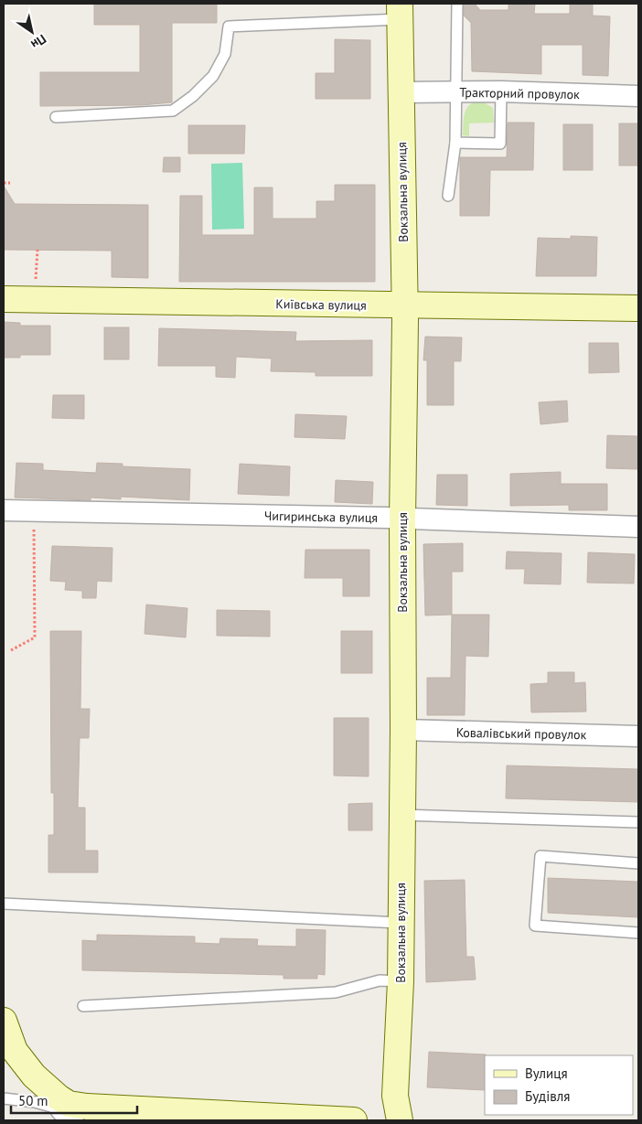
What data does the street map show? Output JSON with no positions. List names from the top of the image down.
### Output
{
  "streets": {
    "street": [
      "Тракторний провулок",
      "Вокзальна вулиця",
      "Київська вулиця",
      "Чигиринська вулиця",
      "Ковалівський провулок"
    ]
  },
  "crossings": [
    ["Тракторний провулок", "Вокзальна вулиця"],
    ["Вокзальна вулиця", "Київська вулиця"],
    ["Вокзальна вулиця", "Чигиринська вулиця"],
    ["Вокзальна вулиця", "Ковалівський провулок"]
  ],
  "legend": ["Вулиця", "Будівля"],
  "scale_bar": "50 m",
  "north": "bottom right"
}
